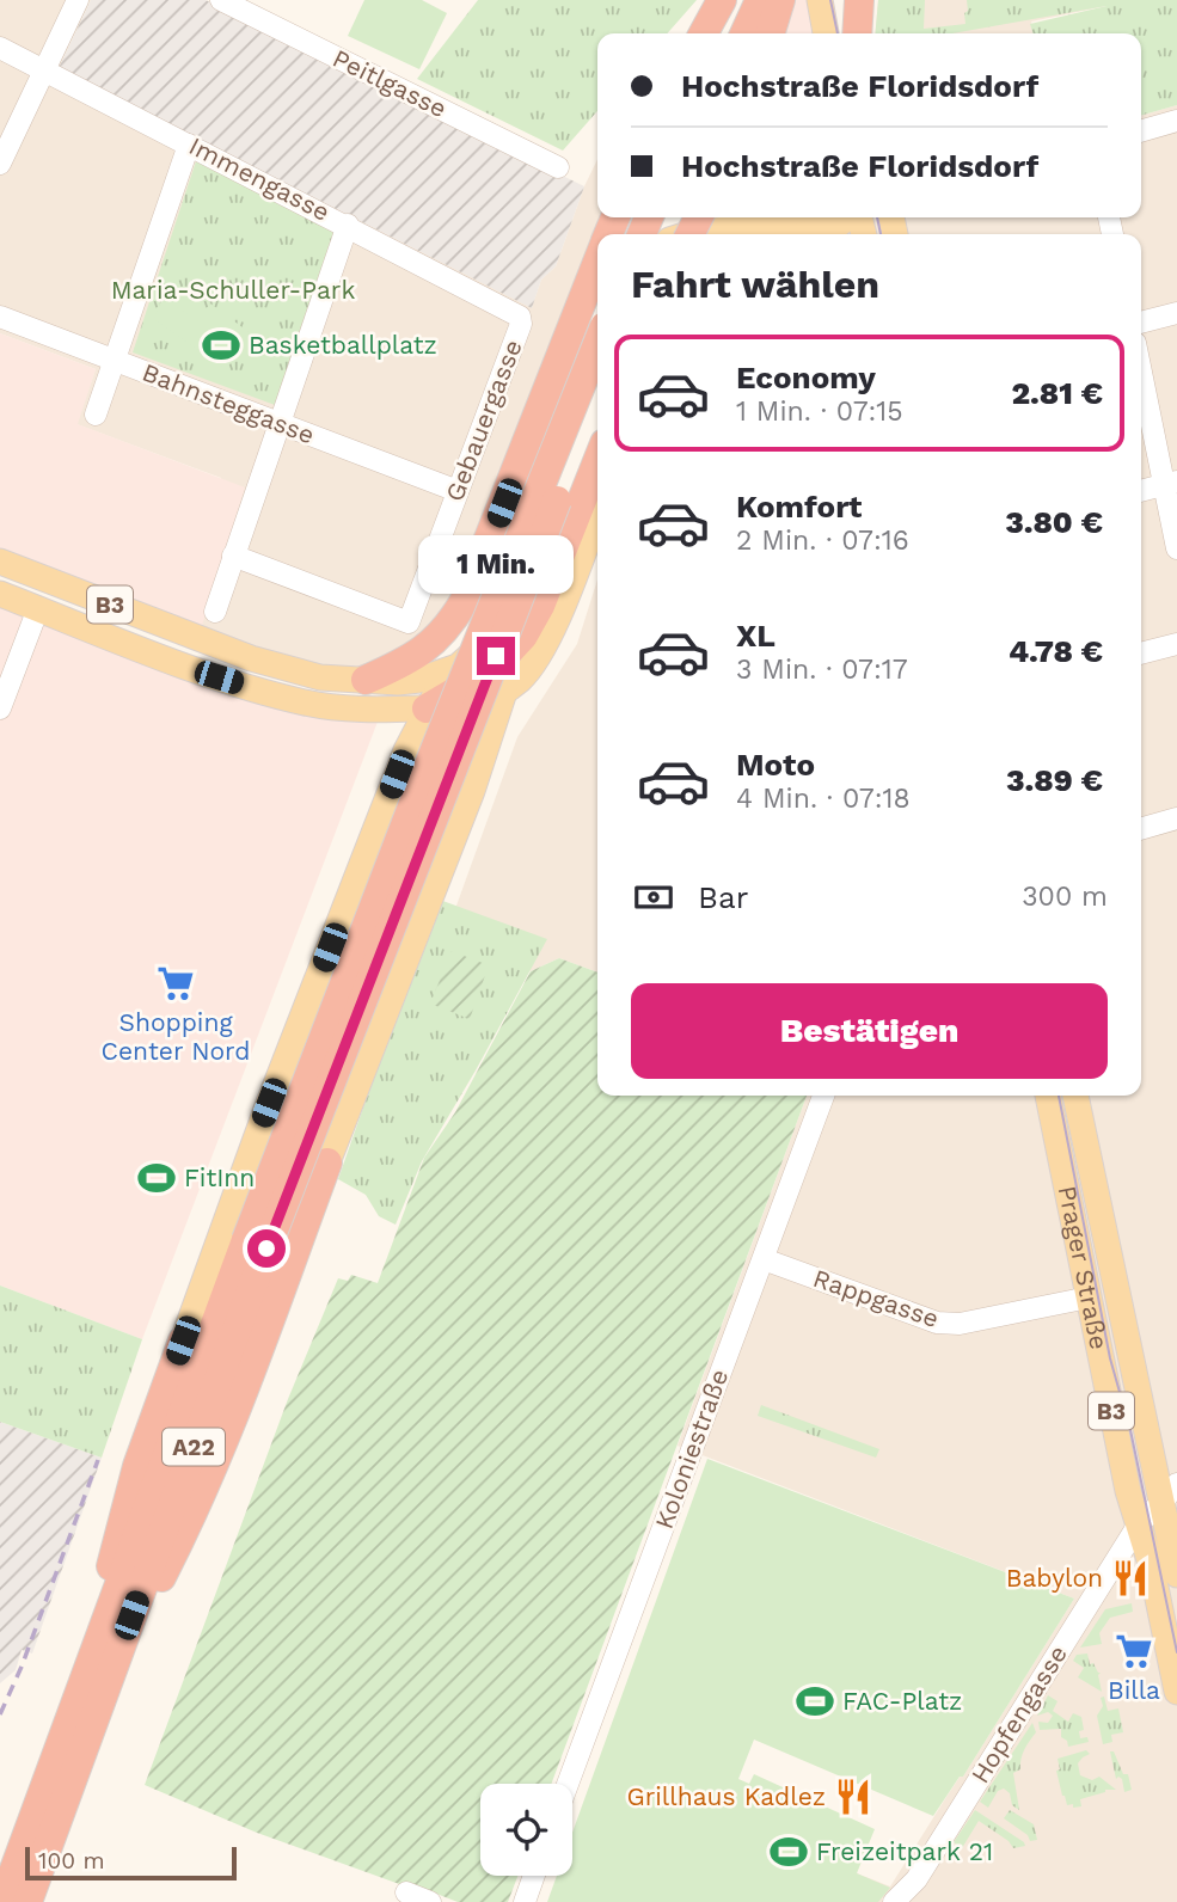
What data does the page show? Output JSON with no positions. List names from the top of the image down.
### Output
{
  "streets": {
    "highway": ["A22"],
    "main road": ["B3", "Prager Straße"],
    "street": [
      "Peitlgasse",
      "Immengasse",
      "Bahnsteggasse",
      "Gebauergasse",
      "Rappgasse",
      "Koloniestraße",
      "Hopfengasse"
    ]
  },
  "crossings": [
    ["Immengasse", "Gebauergasse"],
    ["Bahnsteggasse", "Gebauergasse"],
    ["Prager Straße", "Rappgasse"],
    ["Prager Straße", "Hopfengasse"],
    ["Rappgasse", "Koloniestraße"]
  ],
  "parks": ["Maria-Schuller-Park"],
  "places": {
    "sports": [
      "Basketballplatz",
      "FitInn",
      "FAC-Platz",
      "Freizeitpark 21"
    ],
    "supermarket": ["Shopping Center Nord", "Billa"],
    "restaurant": ["Babylon", "Grillhaus Kadlez"]
  },
  "scale_bar": "100 m",
  "page": {
    "banner": ["Hochstraße Floridsdorf", "Hochstraße Floridsdorf"],
    "heading": "Fahrt wählen",
    "list": [
      {
        "name": "Economy",
        "note": "1 Min. · 07:15",
        "value": "2.81 €"
      },
      {
        "name": "Komfort",
        "note": "2 Min. · 07:16",
        "value": "3.80 €"
      },
      {
        "name": "XL",
        "note": "3 Min. · 07:17",
        "value": "4.78 €"
      },
      {
        "name": "Moto",
        "note": "4 Min. · 07:18",
        "value": "3.89 €"
      }
    ],
    "bubble": "1 Min.",
    "pay": ["Bar", "300 m"],
    "buttons": "Bestätigen",
    "scale": "100 m"
  }
}
